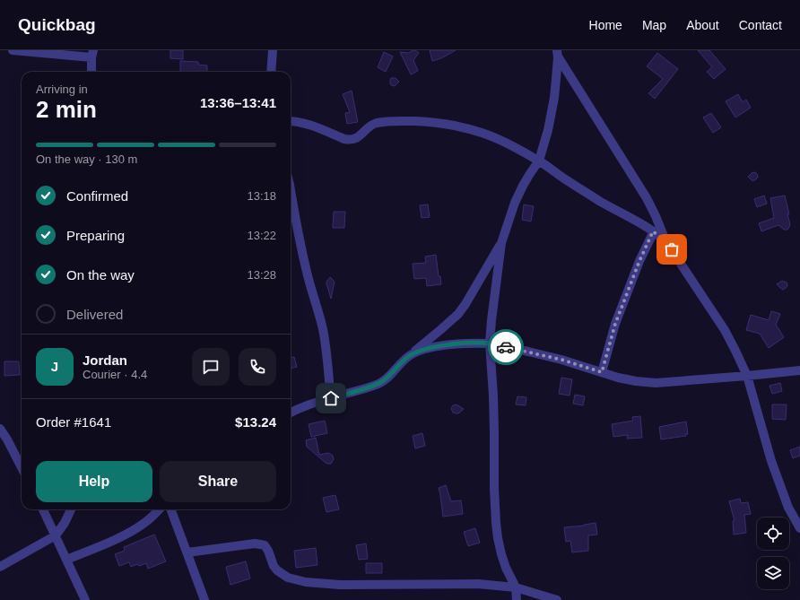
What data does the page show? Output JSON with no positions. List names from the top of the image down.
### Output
{
  "page": {
    "header": "Quickbag",
    "nav": [
      "Home",
      "Map",
      "About",
      "Contact"
    ],
    "heading": ["2 min", "Arriving in", "13:36–13:41"],
    "panel": [
      "Jordan",
      "Courier · 4.4",
      "Order #1641",
      "$13.24"
    ],
    "bar": "On the way · 130 m",
    "list": [
      ["Confirmed", "13:18"],
      ["Preparing", "13:22"],
      ["On the way", "13:28"],
      "Delivered"
    ],
    "round": "J",
    "buttons": ["Help", "Share"]
  }
}
